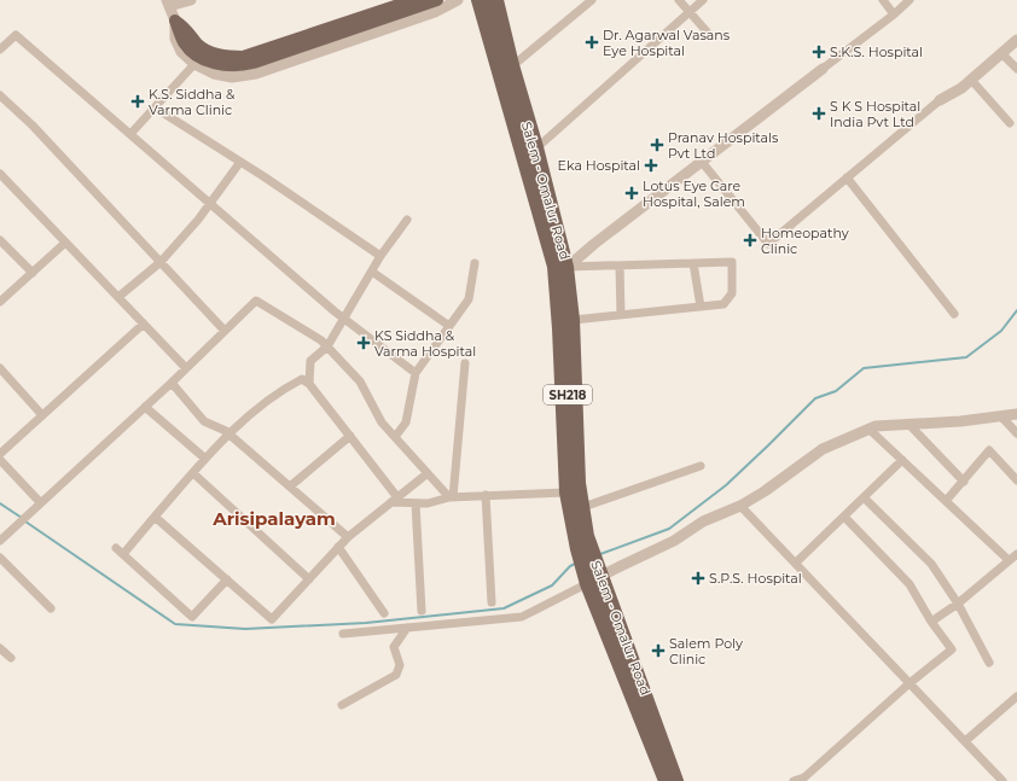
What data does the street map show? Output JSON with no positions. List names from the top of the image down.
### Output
{
  "streets": {
    "main road": ["Salem - Omalur Road", "SH218"]
  },
  "districts": ["Arisipalayam"],
  "places": {
    "health": [
      "Dr. Agarwal Vasans Eye Hospital",
      "S.K.S. Hospital",
      "K.S. Siddha & Varma Clinic",
      "S K S Hospital India Pvt Ltd",
      "Pranav Hospitals Pvt Ltd",
      "Eka Hospital",
      "Lotus Eye Care Hospital, Salem",
      "Homeopathy Clinic",
      "KS Siddha & Varma Hospital",
      "S.P.S. Hospital",
      "Salem Poly Clinic"
    ]
  }
}
